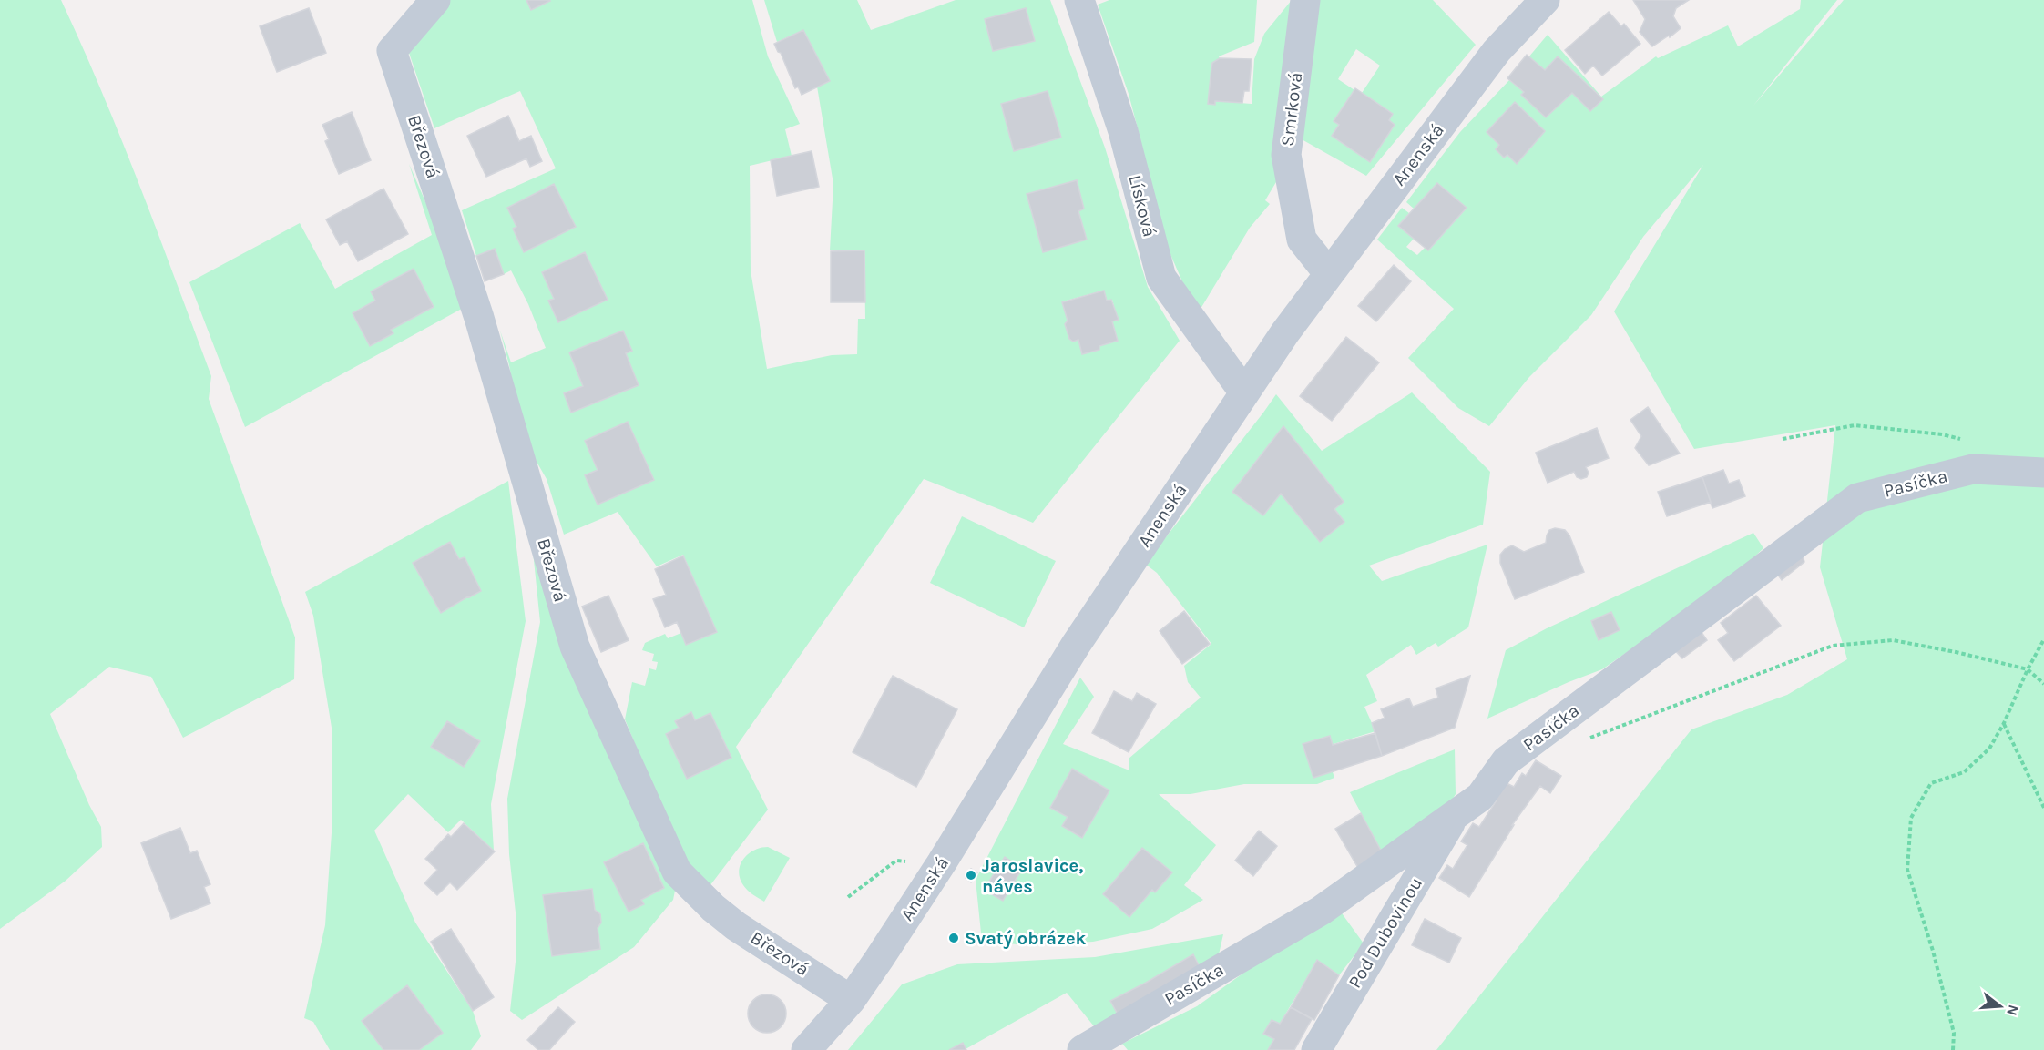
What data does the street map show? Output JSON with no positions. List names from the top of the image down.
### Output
{
  "streets": {
    "street": [
      "Smrková",
      "Březová",
      "Anenská",
      "Lísková",
      "Pasíčka",
      "Pod Dubovinou"
    ]
  },
  "crossings": [
    ["Smrková", "Anenská"],
    ["Březová", "Anenská"],
    ["Anenská", "Lísková"],
    ["Pasíčka", "Pod Dubovinou"]
  ],
  "places": ["Jaroslavice, náves", "Svatý obrázek"],
  "north": "right"
}
